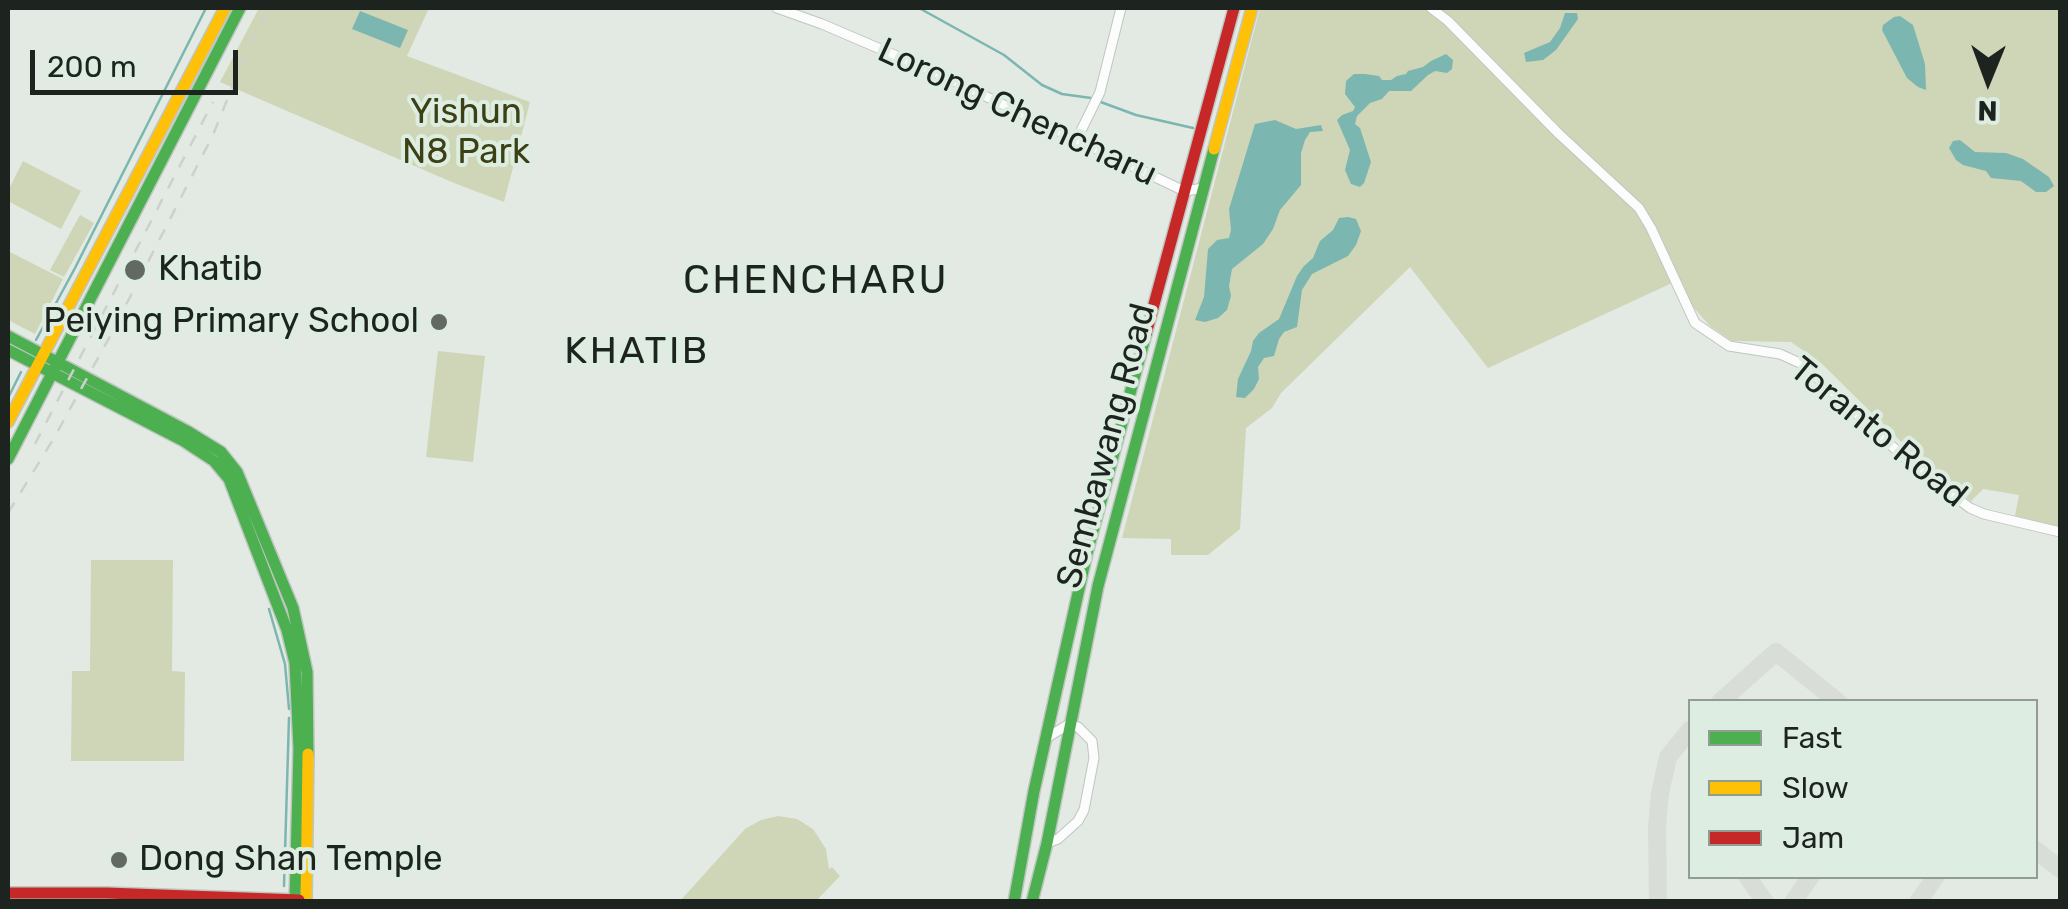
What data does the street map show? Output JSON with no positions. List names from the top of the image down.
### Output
{
  "streets": {
    "main road": ["Sembawang Road"],
    "street": ["Lorong Chencharu", "Toranto Road"]
  },
  "crossings": [
    ["Lorong Chencharu", "Sembawang Road"]
  ],
  "districts": ["CHENCHARU", "KHATIB"],
  "parks": ["Yishun N8 Park"],
  "places": ["Khatib", "Peiying Primary School", "Dong Shan Temple"],
  "legend": ["Fast", "Slow", "Jam"],
  "scale_bar": "200 m",
  "north": "bottom"
}
